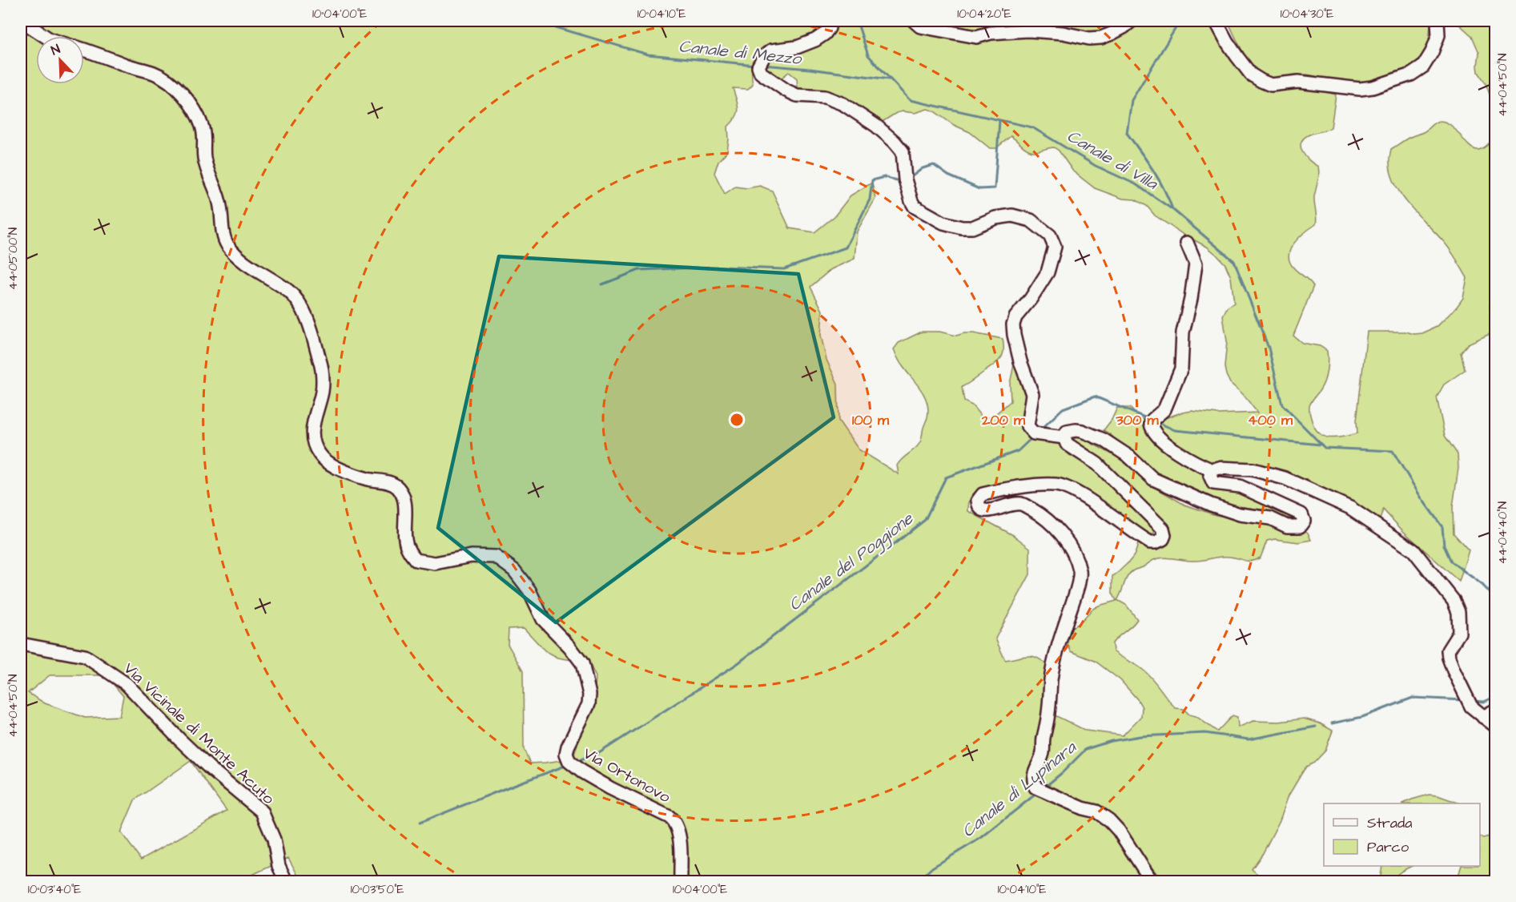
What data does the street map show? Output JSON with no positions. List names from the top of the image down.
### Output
{
  "streets": {
    "street": ["Via Vicinale di Monte Acuto", "Via Ortonovo"]
  },
  "water": [
    "Canale di Mezzo",
    "Canale di Villa",
    "Canale del Poggione",
    "Canale di Lupinara"
  ],
  "legend": ["Strada", "Parco"],
  "north": "top left",
  "coordinates": [
    "10°04'00\"E",
    "10°04'10\"E",
    "10°04'20\"E",
    "10°04'30\"E",
    "44°04'50\"N",
    "44°05'00\"N",
    "44°04'40\"N",
    "10°03'40\"E",
    "10°03'50\"E"
  ],
  "rings": [
    "100 m",
    "200 m",
    "300 m",
    "400 m"
  ]
}
